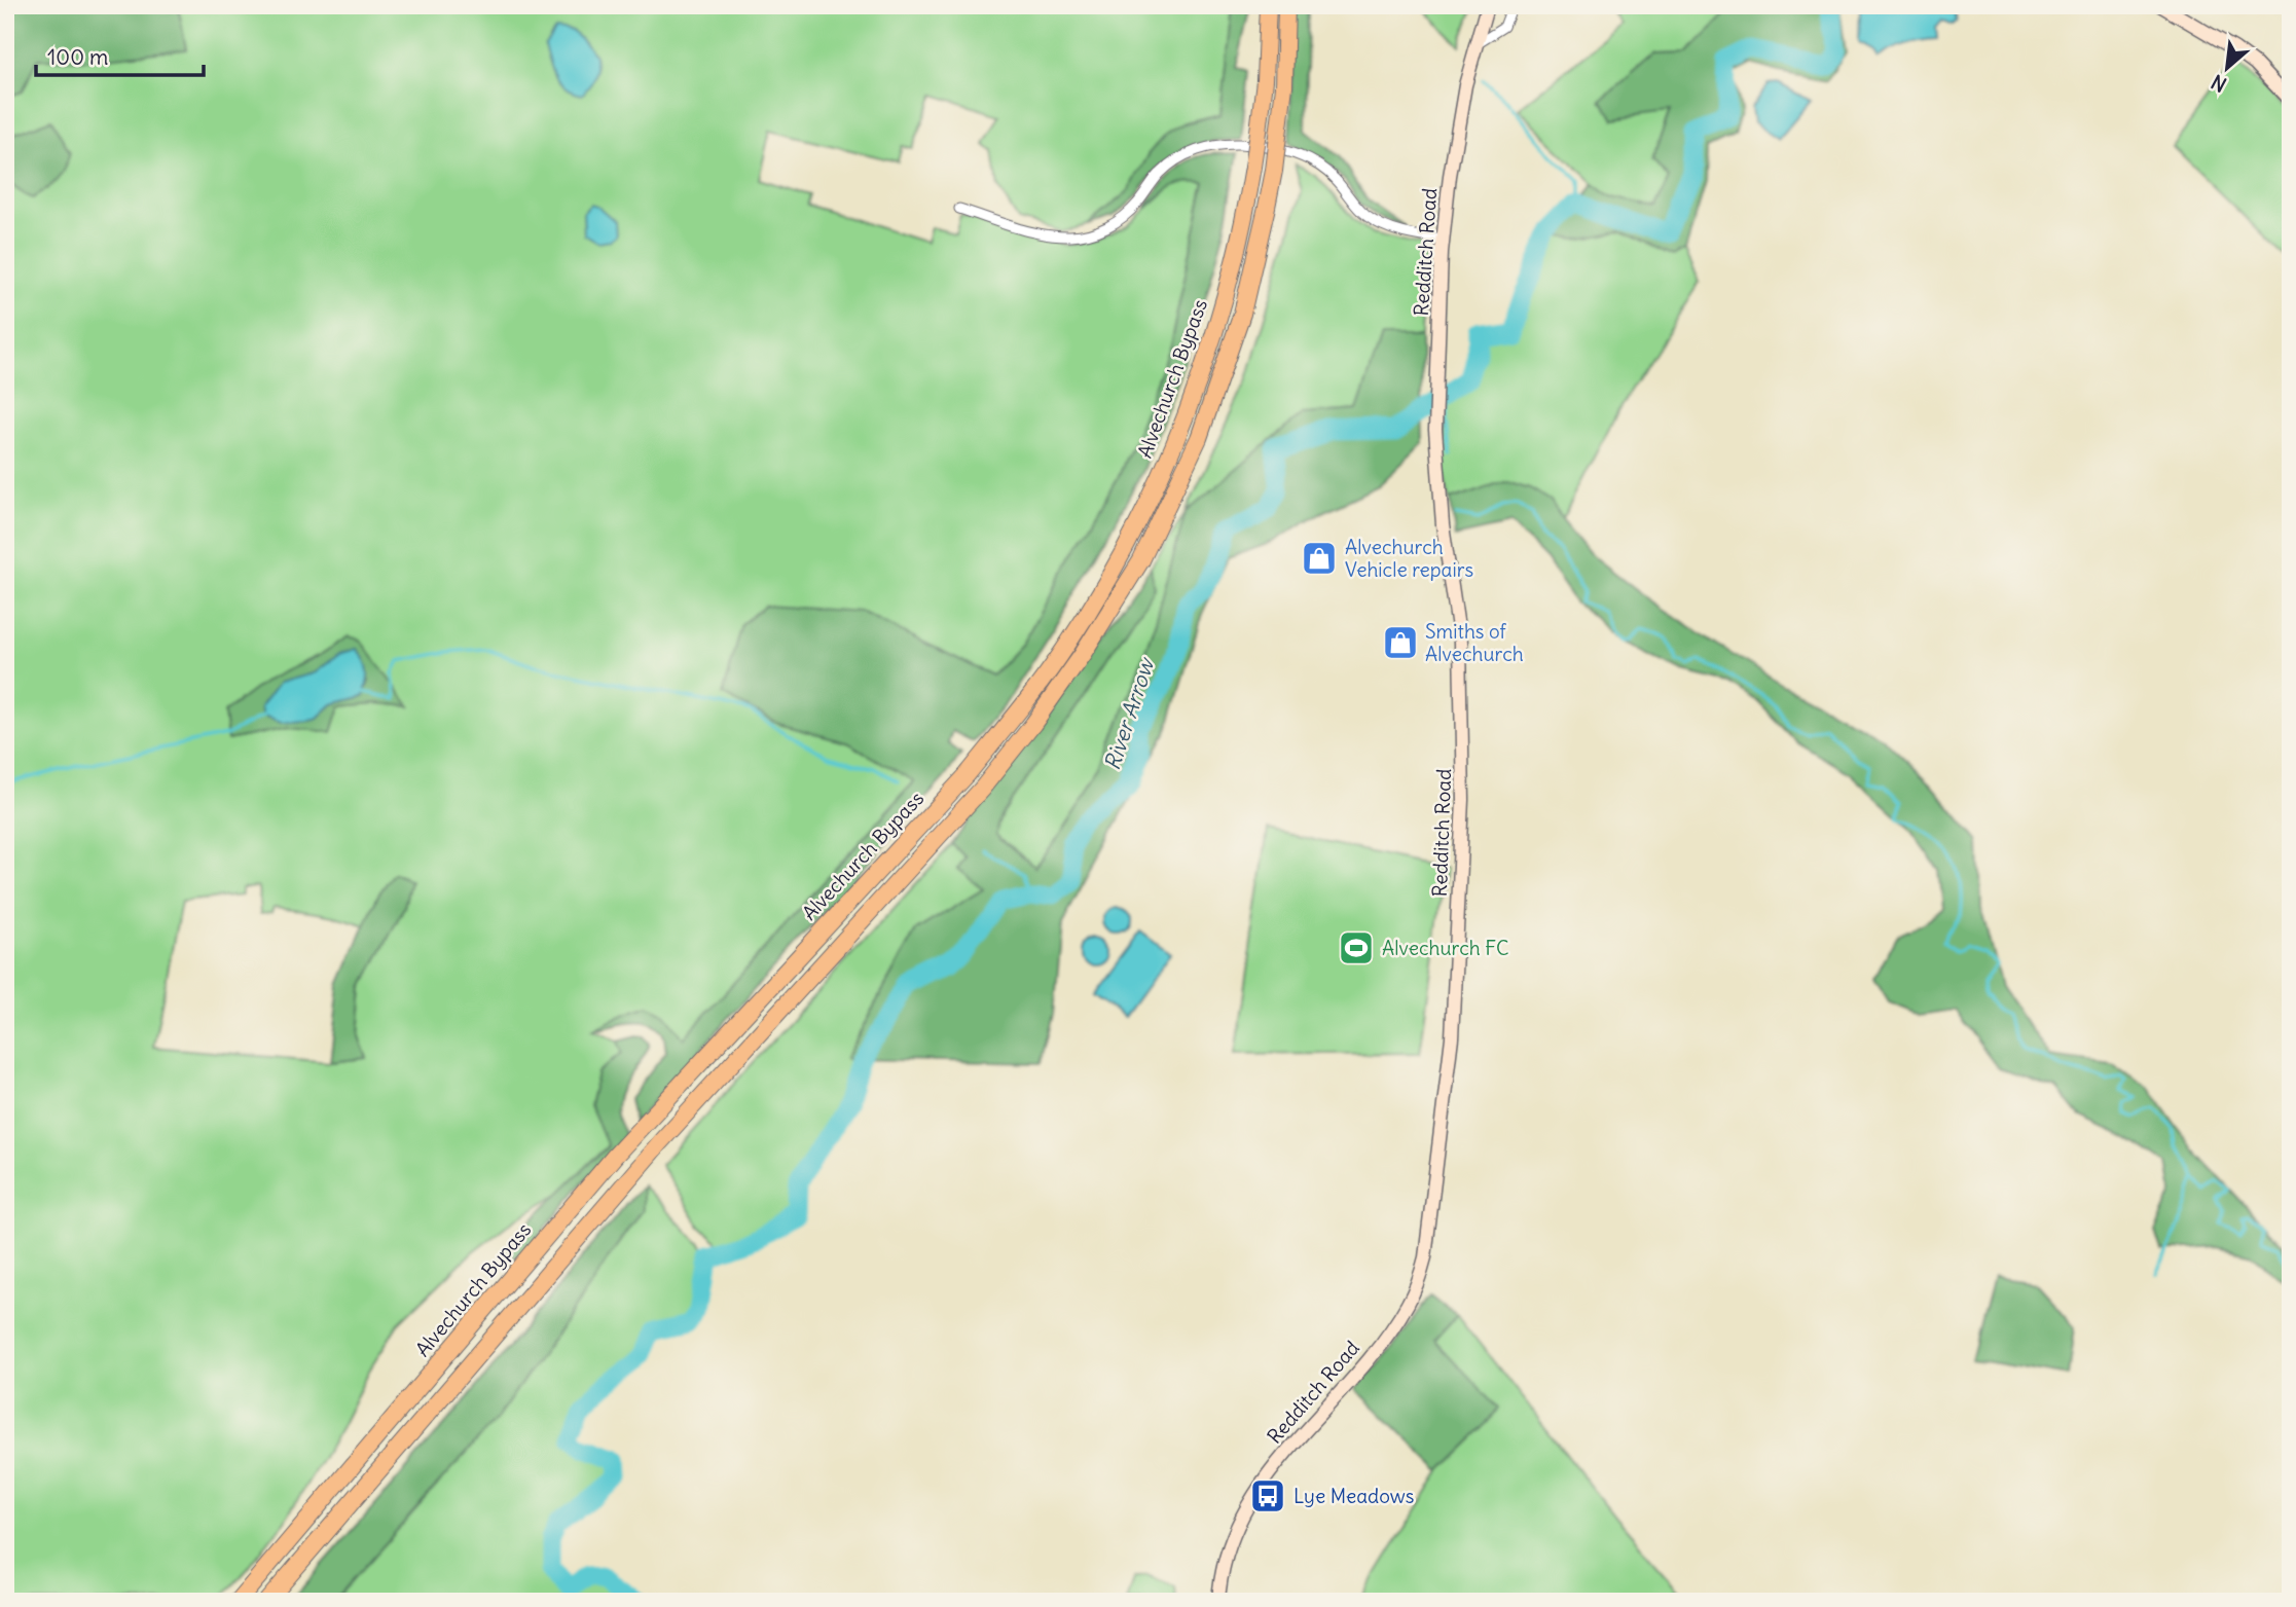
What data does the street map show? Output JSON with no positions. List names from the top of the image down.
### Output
{
  "streets": {
    "highway": ["Alvechurch Bypass"],
    "main road": ["Redditch Road"]
  },
  "water": ["River Arrow"],
  "places": {
    "shop": ["Alvechurch Vehicle repairs", "Smiths of Alvechurch"],
    "sports": ["Alvechurch FC"],
    "bus stop": ["Lye Meadows"]
  },
  "scale_bar": "100 m",
  "north": "bottom left"
}
